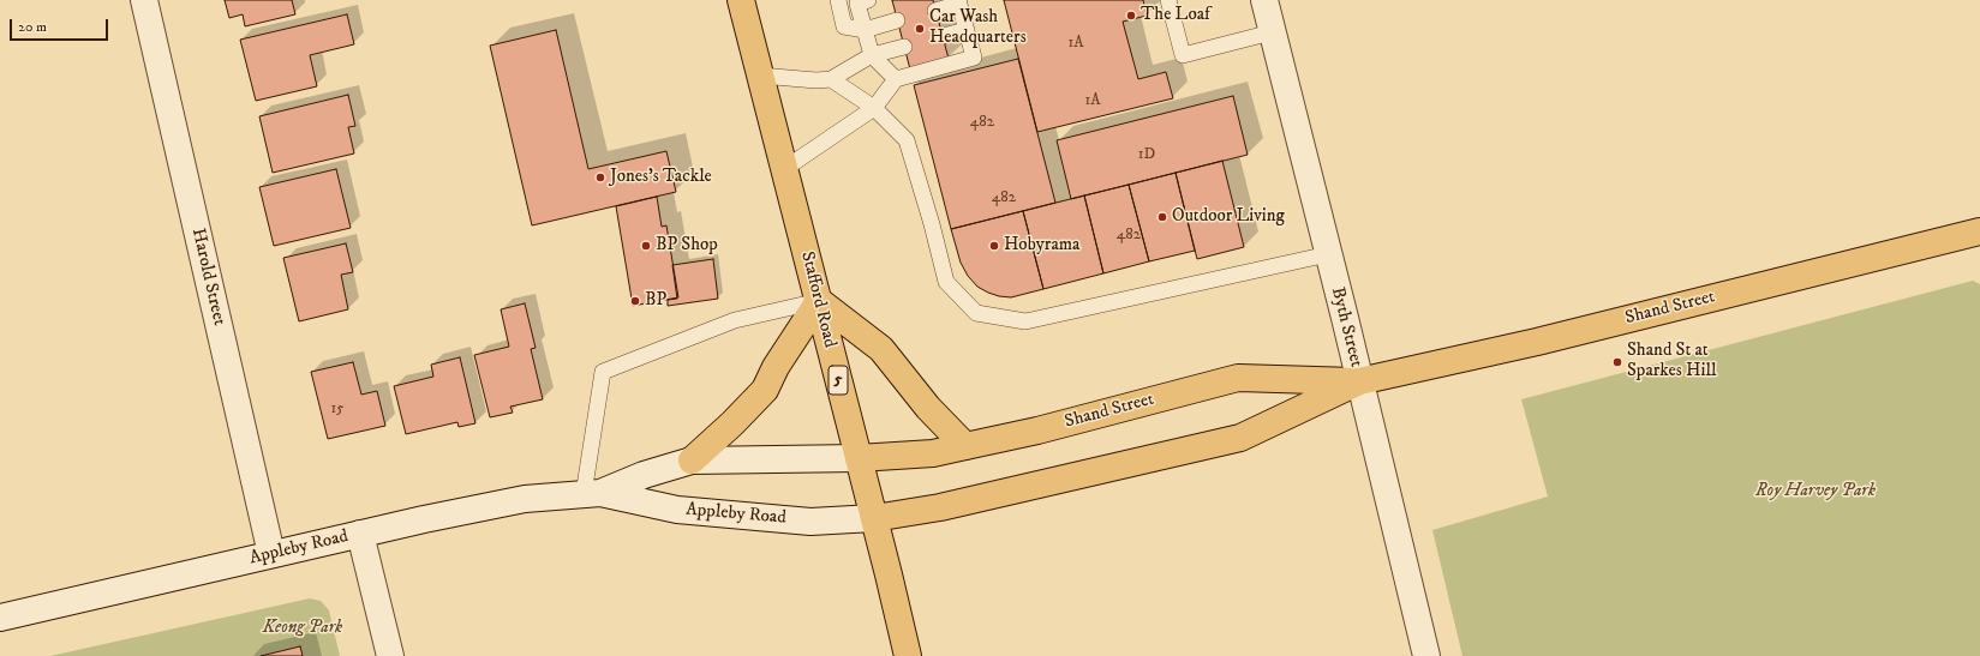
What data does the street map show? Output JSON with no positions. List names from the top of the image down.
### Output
{
  "streets": {
    "main road": ["Stafford Road", "Shand Street", "5"],
    "street": ["Harold Street", "Byth Street", "Appleby Road"]
  },
  "crossings": [
    ["Harold Street", "Appleby Road"],
    ["Stafford Road", "Shand Street"],
    ["Stafford Road", "Appleby Road"],
    ["Shand Street", "Byth Street"],
    ["Shand Street", "Appleby Road"]
  ],
  "parks": ["Roy Harvey Park", "Keong Park"],
  "places": [
    "The Loaf",
    "Car Wash Headquarters",
    "Jones's Tackle",
    "Outdoor Living",
    "BP Shop",
    "Hobyrama",
    "BP",
    "Shand St at Sparkes Hill"
  ],
  "house_numbers": [
    "1A",
    "1A",
    "482",
    "1D",
    "482",
    "482",
    "15"
  ],
  "scale_bar": "20 m"
}
